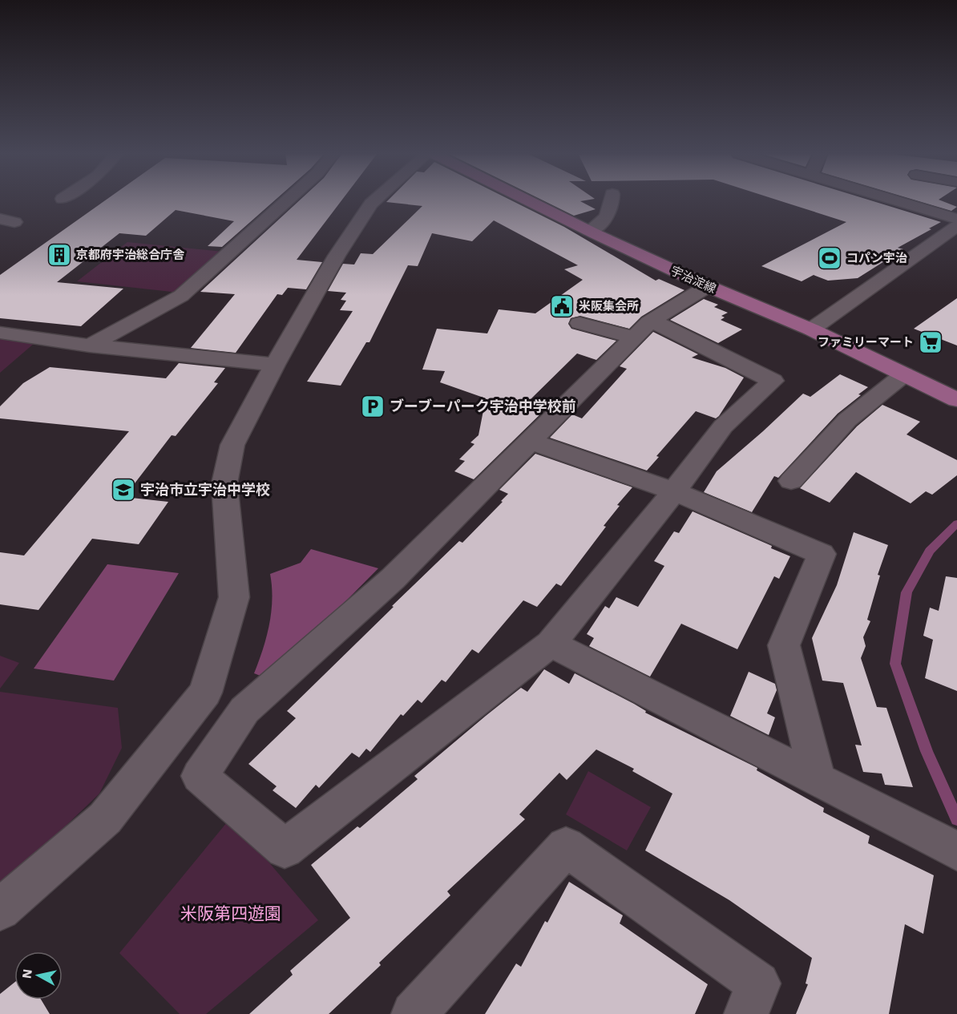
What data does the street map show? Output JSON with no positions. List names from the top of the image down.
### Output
{
  "streets": {
    "main road": ["宇治淀線"]
  },
  "parks": ["米阪第四遊園"],
  "places": {
    "building": ["京都府宇治総合庁舎"],
    "sports": ["コパン宇治"],
    "public building": ["米阪集会所"],
    "supermarket": ["ファミリーマート"],
    "parking": ["ブーブーパーク宇治中学校前"],
    "school or university": ["宇治市立宇治中学校"]
  },
  "north": "left"
}
